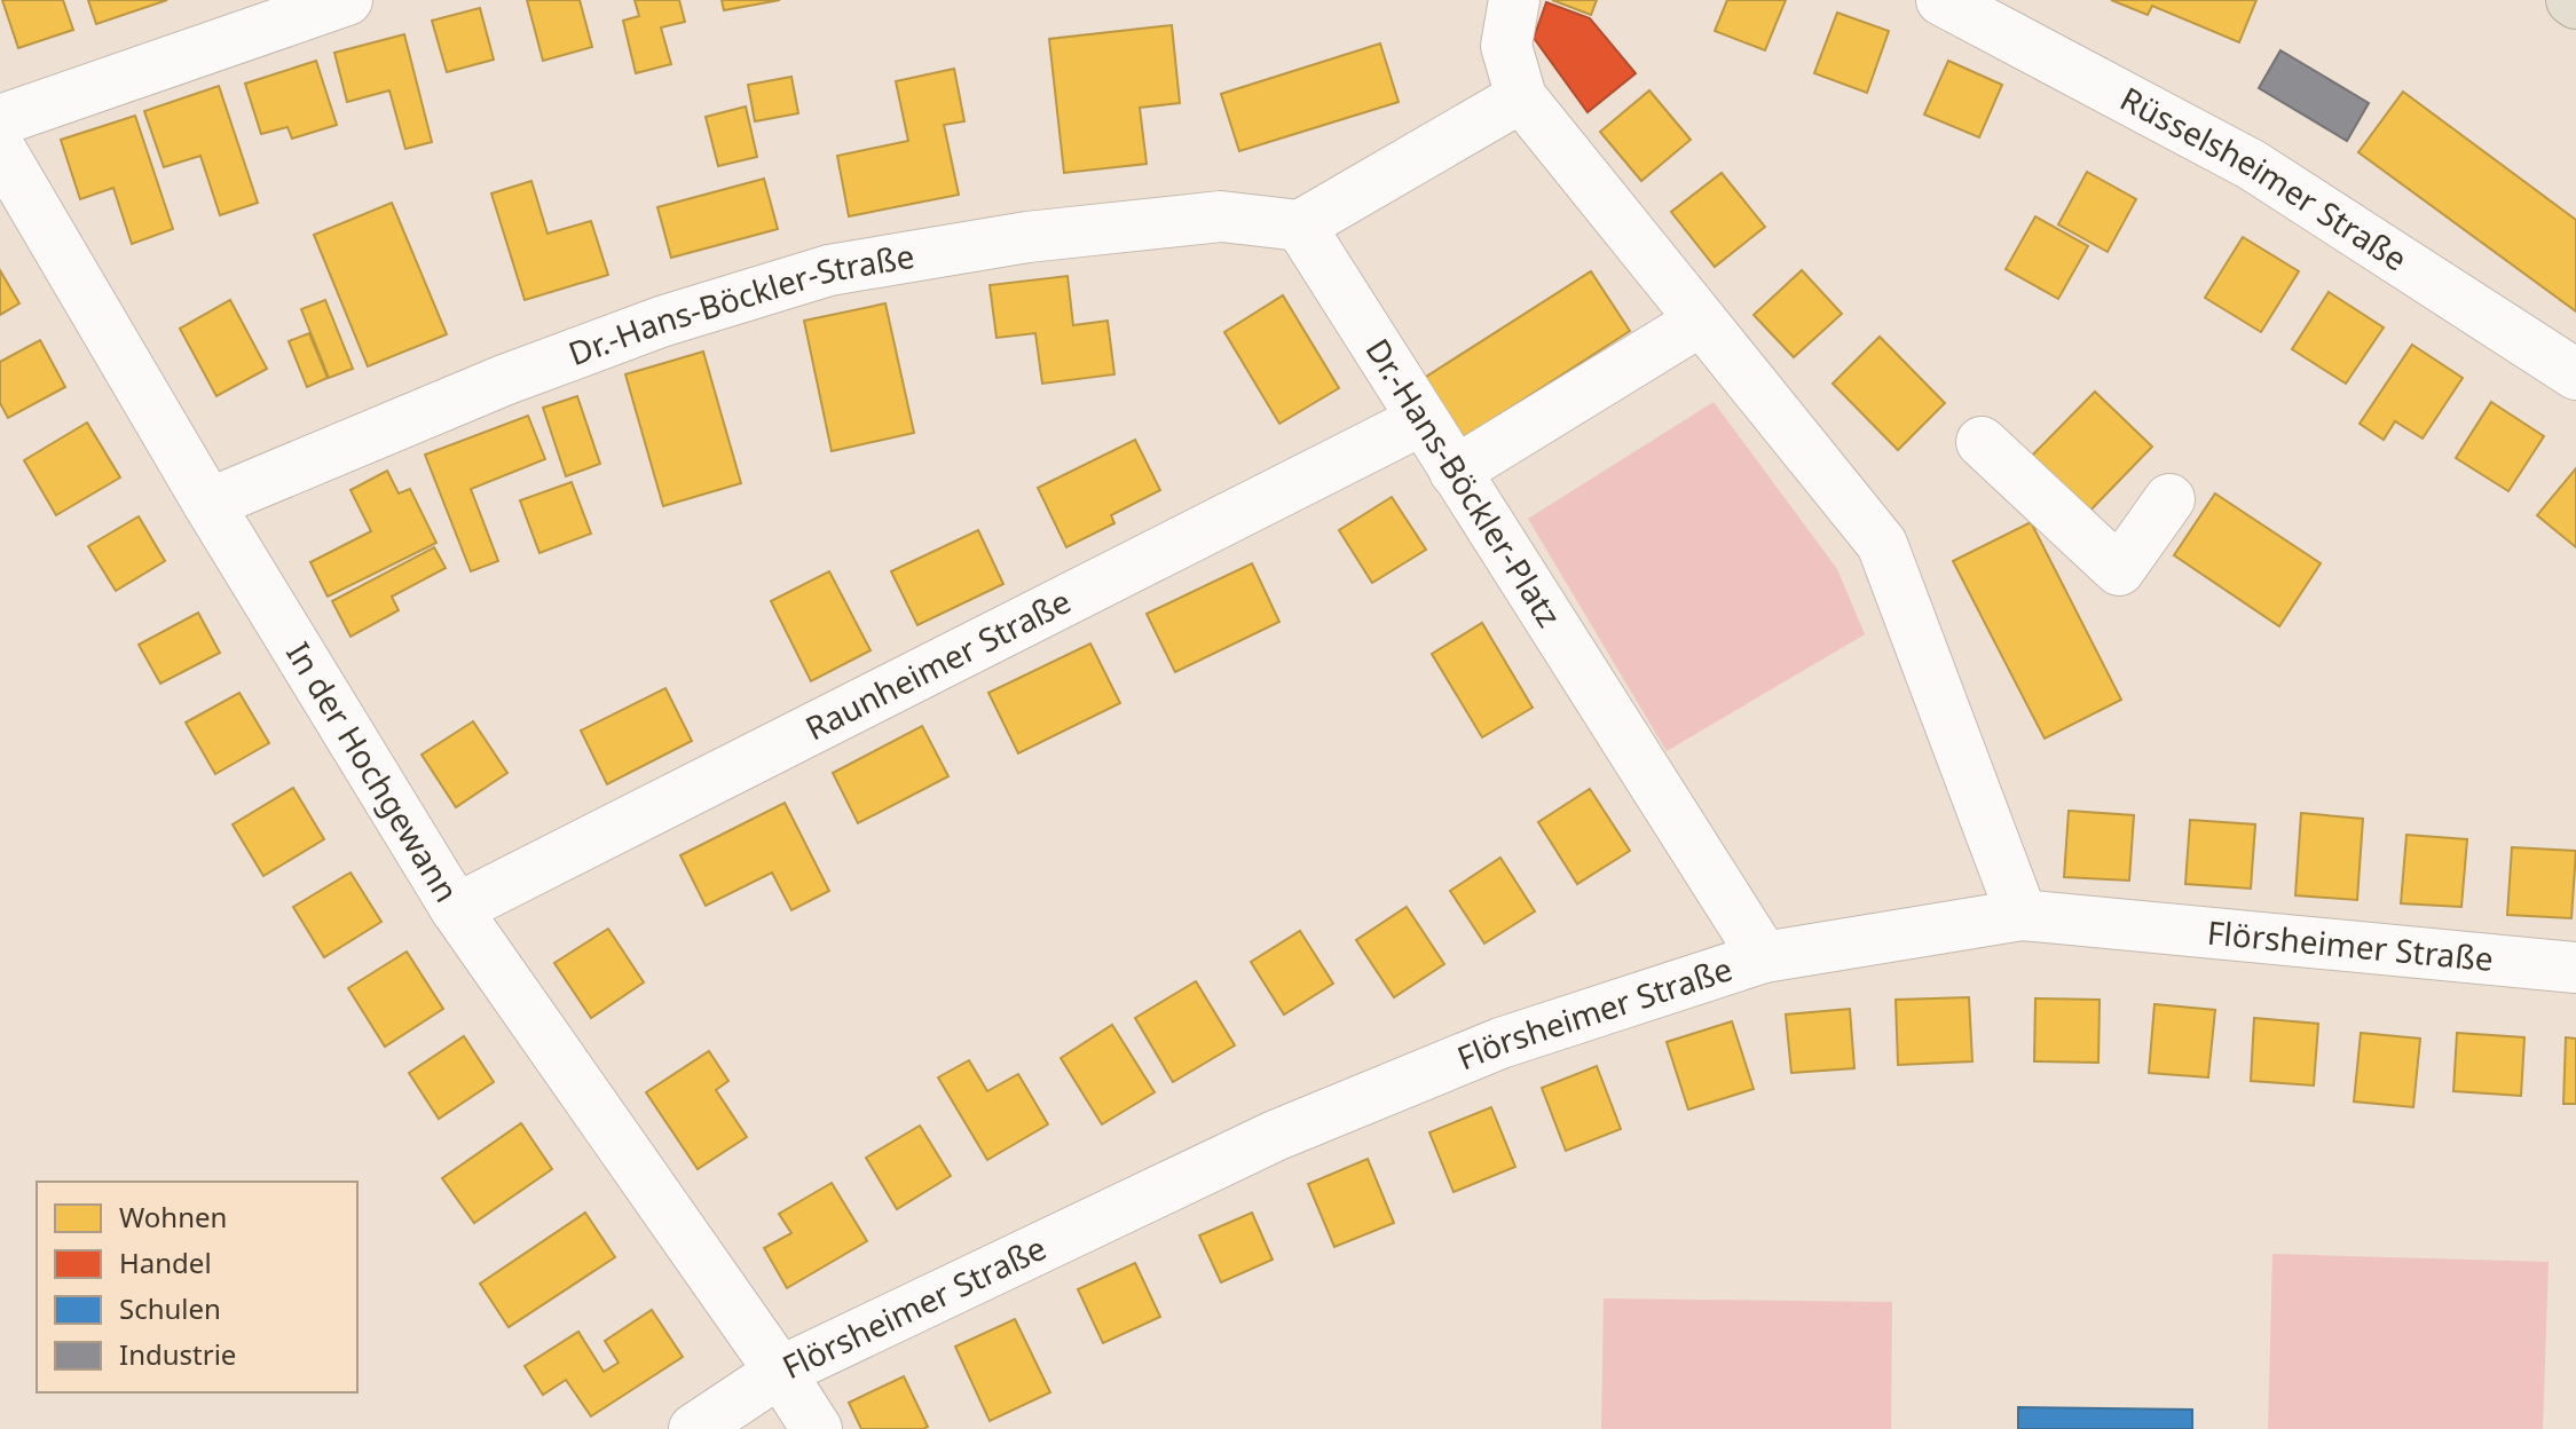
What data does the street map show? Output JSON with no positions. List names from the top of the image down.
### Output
{
  "streets": {
    "street": [
      "Rüsselsheimer Straße",
      "Dr.-Hans-Böckler-Straße",
      "Dr.-Hans-Böckler-Platz",
      "Raunheimer Straße",
      "In der Hochgewann",
      "Flörsheimer Straße"
    ]
  },
  "crossings": [
    ["Dr.-Hans-Böckler-Straße", "Dr.-Hans-Böckler-Platz"],
    ["Dr.-Hans-Böckler-Straße", "In der Hochgewann"],
    ["Dr.-Hans-Böckler-Platz", "Raunheimer Straße"],
    ["Dr.-Hans-Böckler-Platz", "Flörsheimer Straße"],
    ["Raunheimer Straße", "In der Hochgewann"],
    ["In der Hochgewann", "Flörsheimer Straße"]
  ],
  "legend": [
    "Wohnen",
    "Handel",
    "Schulen",
    "Industrie"
  ]
}
